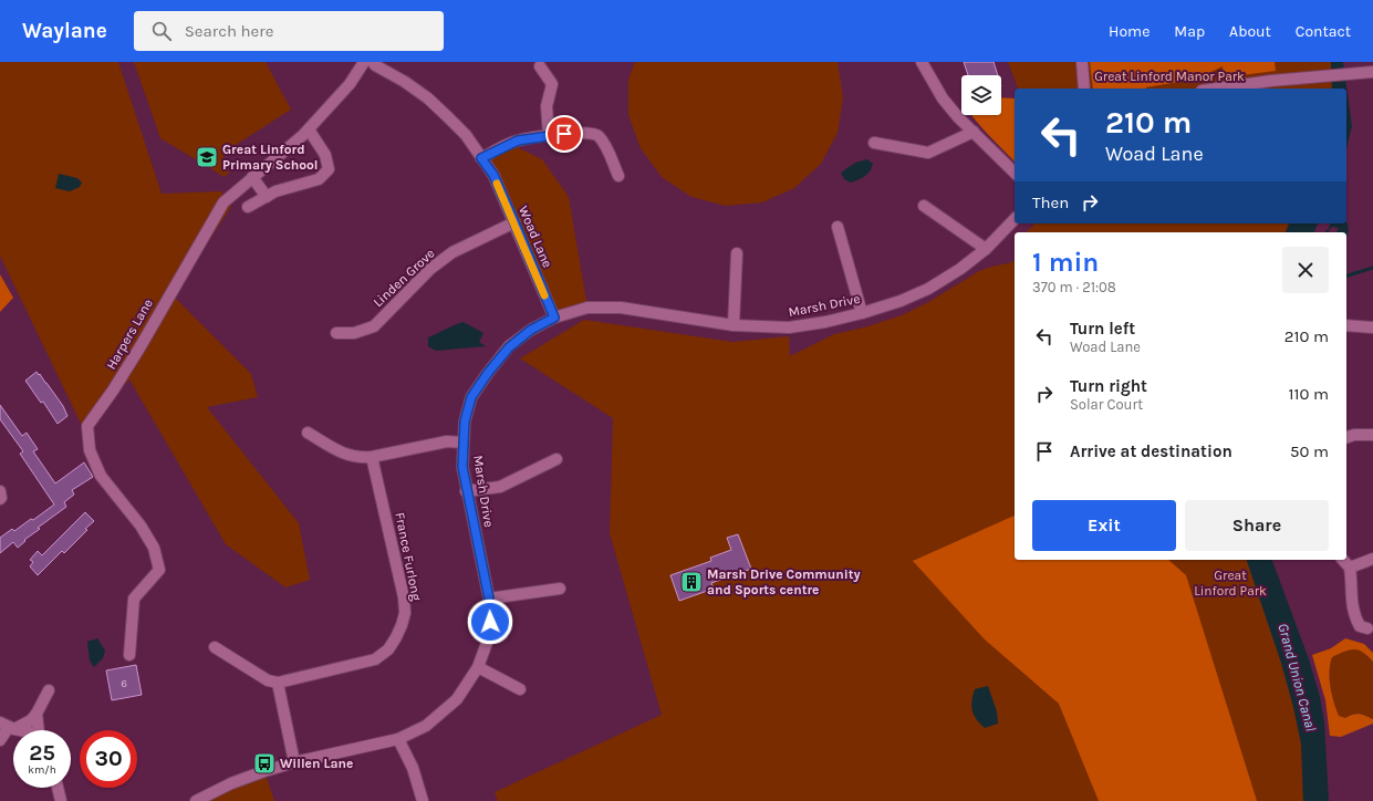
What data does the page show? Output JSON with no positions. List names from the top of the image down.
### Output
{
  "streets": {
    "street": [
      "Woad Lane",
      "Linden Grove",
      "Marsh Drive",
      "Harpers Lane",
      "France Furlong"
    ]
  },
  "crossings": [
    ["Woad Lane", "Linden Grove"],
    ["Woad Lane", "Marsh Drive"]
  ],
  "water": ["Grand Union Canal"],
  "parks": ["Great Linford Manor Park", "Great Linford Park"],
  "places": {
    "school or university": ["Great Linford Primary School"],
    "building": ["Marsh Drive Community and Sports centre"],
    "bus stop": ["Willen Lane"]
  },
  "house_numbers": ["6"],
  "page": {
    "header": "Waylane",
    "search": "Search here",
    "nav": [
      "Home",
      "Map",
      "About",
      "Contact"
    ],
    "turn": ["210 m", "Woad Lane"],
    "then": "Then",
    "heading": ["1 min", "370 m · 21:08"],
    "list": [
      {
        "name": "Turn left",
        "note": "Woad Lane",
        "value": "210 m"
      },
      {
        "name": "Turn right",
        "note": "Solar Court",
        "value": "110 m"
      },
      {
        "name": "Arrive at destination",
        "value": "50 m"
      }
    ],
    "buttons": ["Exit", "Share"],
    "speed": "25 km/h",
    "limit": "30"
  }
}
